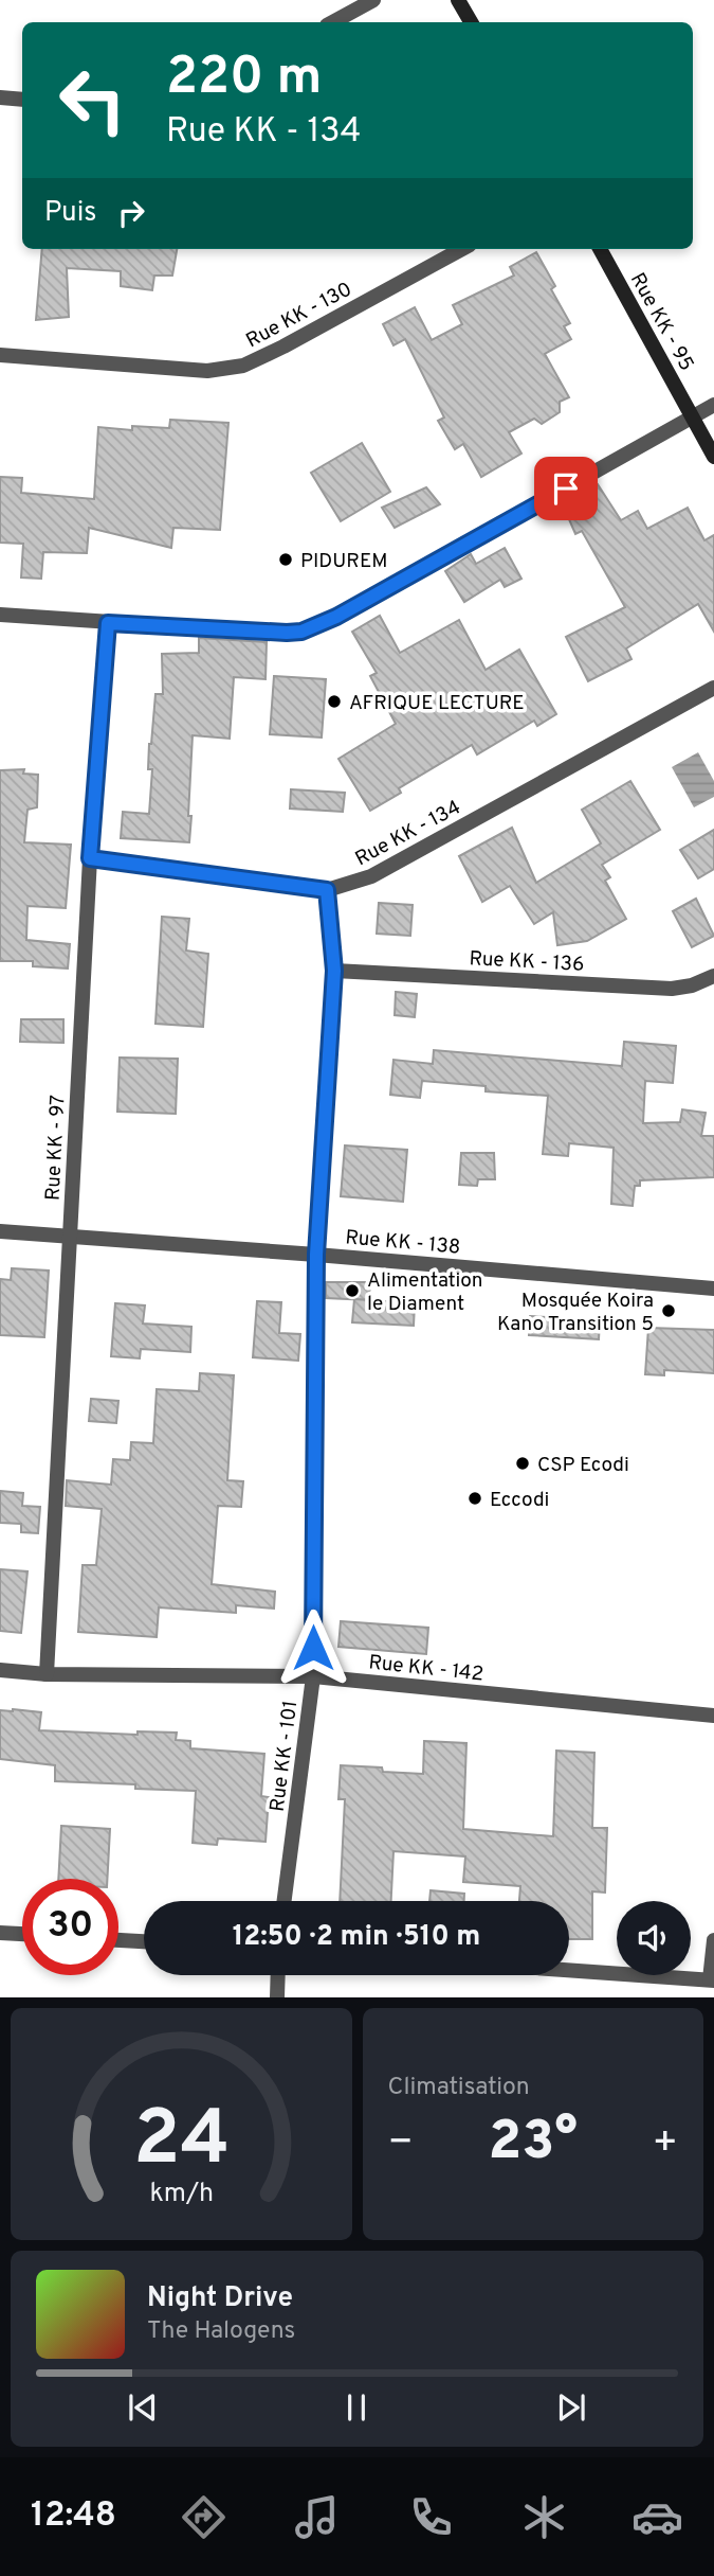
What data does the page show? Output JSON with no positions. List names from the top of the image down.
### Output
{
  "streets": {
    "street": [
      "Rue KK - 130",
      "Rue KK - 95",
      "Rue KK - 134",
      "Rue KK - 136",
      "Rue KK - 97",
      "Rue KK - 138",
      "Rue KK - 142",
      "Rue KK - 101"
    ]
  },
  "crossings": [
    ["Rue KK - 134", "Rue KK - 97"],
    ["Rue KK - 134", "Rue KK - 101"],
    ["Rue KK - 136", "Rue KK - 101"],
    ["Rue KK - 97", "Rue KK - 138"],
    ["Rue KK - 97", "Rue KK - 142"],
    ["Rue KK - 138", "Rue KK - 101"],
    ["Rue KK - 142", "Rue KK - 101"]
  ],
  "places": [
    "PIDUREM",
    "AFRIQUE LECTURE",
    "Alimentation le Diament",
    "Mosquée Koira Kano Transition 5",
    "CSP Ecodi",
    "Eccodi"
  ],
  "page": {
    "turn": ["220 m", "Rue KK - 134"],
    "then": "Puis",
    "limit": "30",
    "trip": "12:50 · 2 min · 510 m",
    "tile": "Climatisation",
    "heat": ["−", "23°", "+"],
    "song": ["Night Drive", "The Halogens"],
    "tabs": "12:48",
    "gauge": ["24", "km/h"]
  }
}
